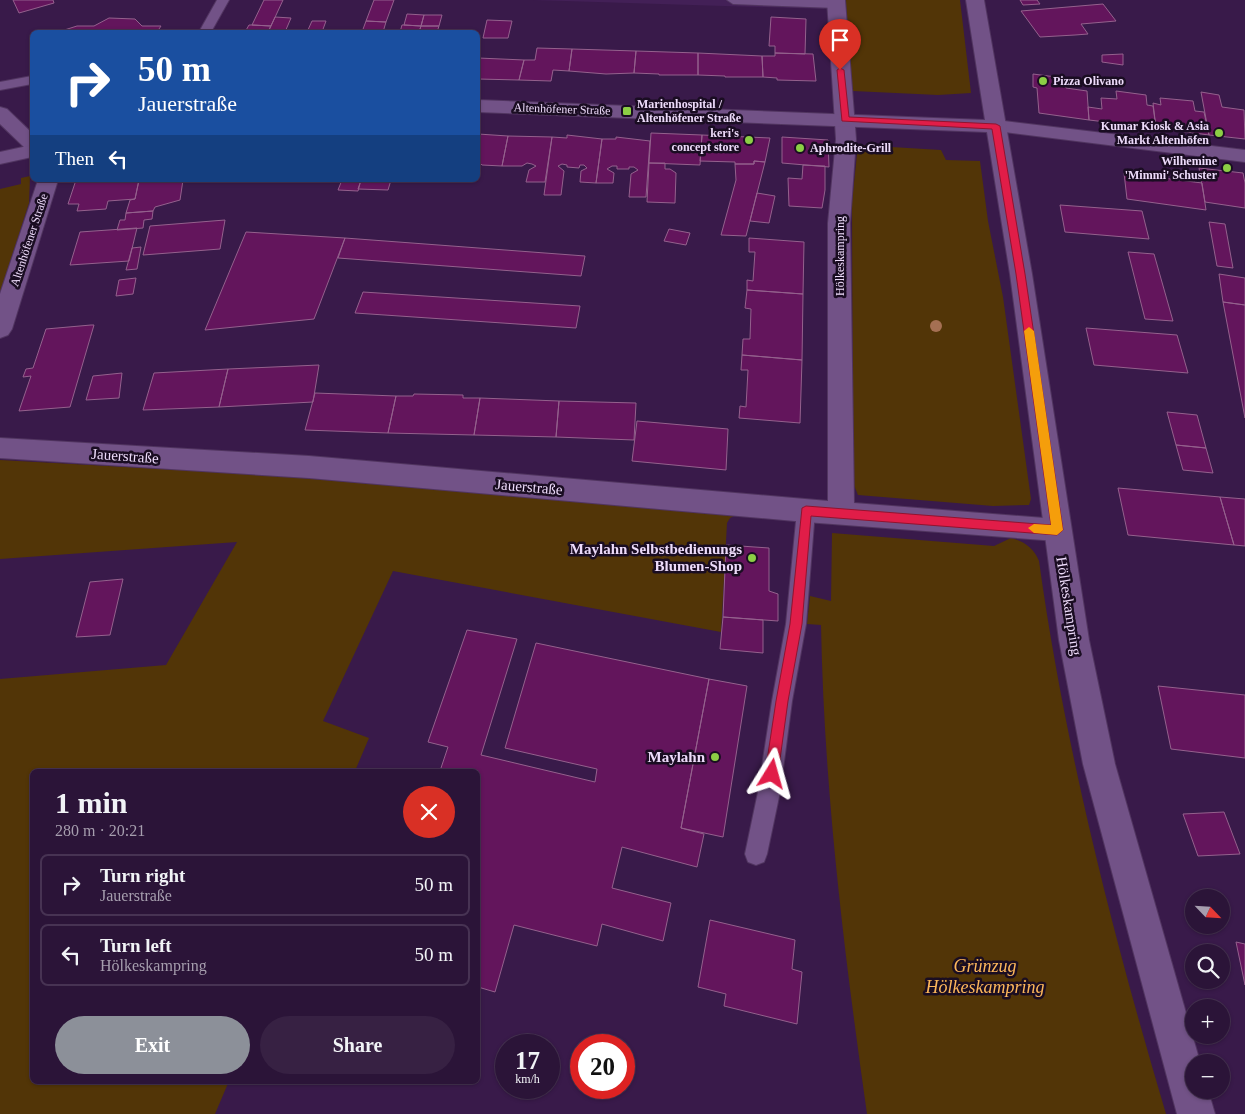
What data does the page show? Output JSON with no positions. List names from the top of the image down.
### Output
{
  "streets": {
    "street": ["Altenhöfener Straße", "Hölkeskampring", "Jauerstraße"]
  },
  "crossings": [
    ["Altenhöfener Straße", "Hölkeskampring"],
    ["Hölkeskampring", "Jauerstraße"]
  ],
  "parks": ["Grünzug Hölkeskampring"],
  "places": {
    "other": [
      "Pizza Olivano",
      "Kumar Kiosk & Asia Markt Altenhöfen",
      "keri's concept store",
      "Aphrodite-Grill",
      "Wilhemine 'Mimmi' Schuster",
      "Maylahn Selbstbedienungs Blumen-Shop",
      "Maylahn"
    ],
    "transit": ["Marienhospital / Altenhöfener Straße"]
  },
  "north": "bottom right",
  "page": {
    "turn": ["50 m", "Jauerstraße"],
    "then": "Then",
    "heading": ["1 min", "280 m · 20:21"],
    "list": [
      {
        "name": "Turn right",
        "note": "Jauerstraße",
        "value": "50 m"
      },
      {
        "name": "Turn left",
        "note": "Hölkeskampring",
        "value": "50 m"
      }
    ],
    "map_buttons": ["+", "−"],
    "buttons": ["Exit", "Share"],
    "speed": "17 km/h",
    "limit": "20"
  }
}
